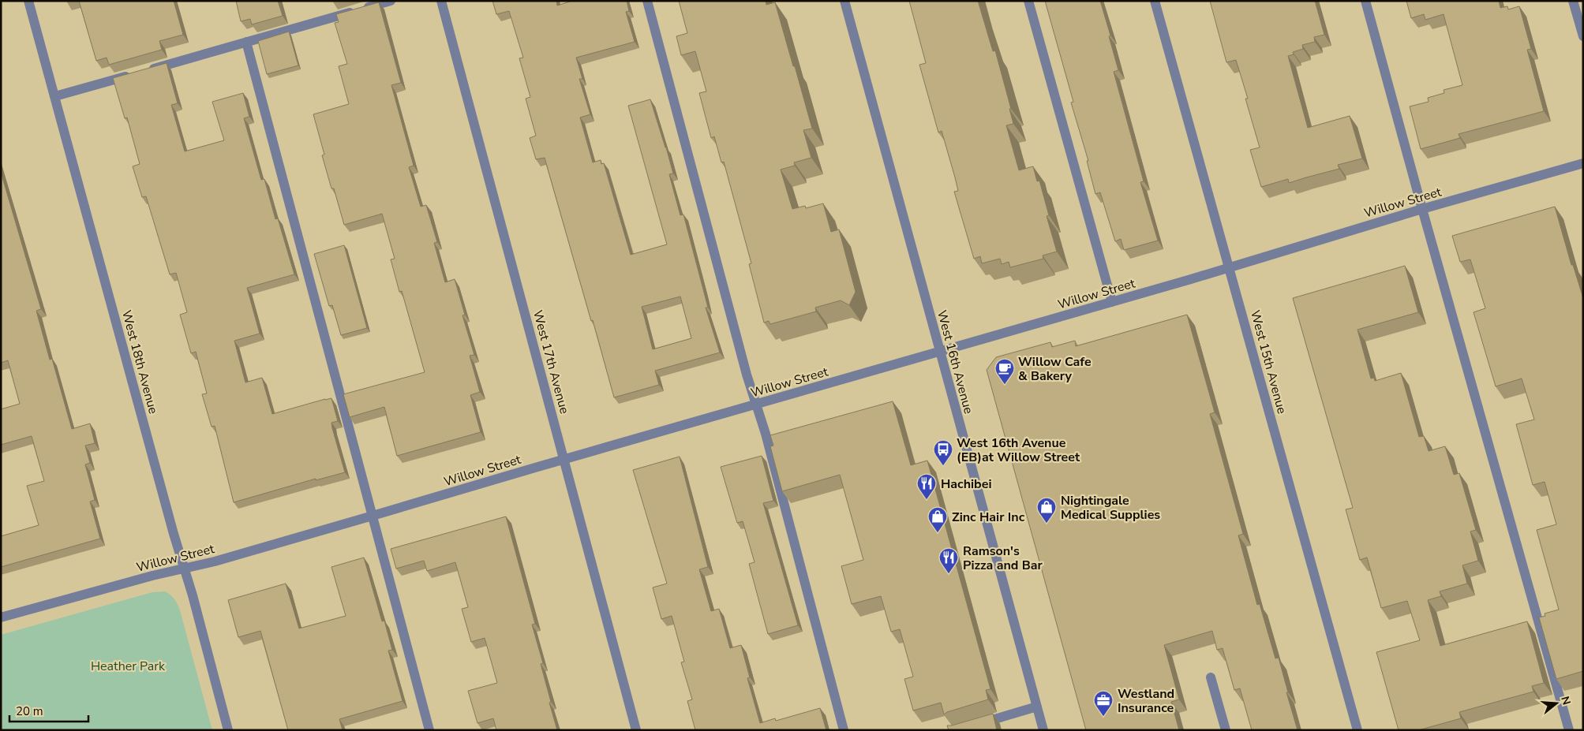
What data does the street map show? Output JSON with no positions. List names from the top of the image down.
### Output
{
  "streets": {
    "street": [
      "Willow Street",
      "West 18th Avenue",
      "West 17th Avenue",
      "West 16th Avenue",
      "West 15th Avenue"
    ]
  },
  "crossings": [
    ["Willow Street", "West 18th Avenue"],
    ["Willow Street", "West 17th Avenue"],
    ["Willow Street", "West 16th Avenue"],
    ["Willow Street", "West 15th Avenue"]
  ],
  "parks": ["Heather Park"],
  "places": {
    "cafe": ["Willow Cafe & Bakery"],
    "bus stop": ["West 16th Avenue (EB)at Willow Street"],
    "restaurant": ["Hachibei", "Ramson's Pizza and Bar"],
    "shop": ["Nightingale Medical Supplies", "Zinc Hair Inc"],
    "office": ["Westland Insurance"]
  },
  "scale_bar": "20 m",
  "north": "right"
}
